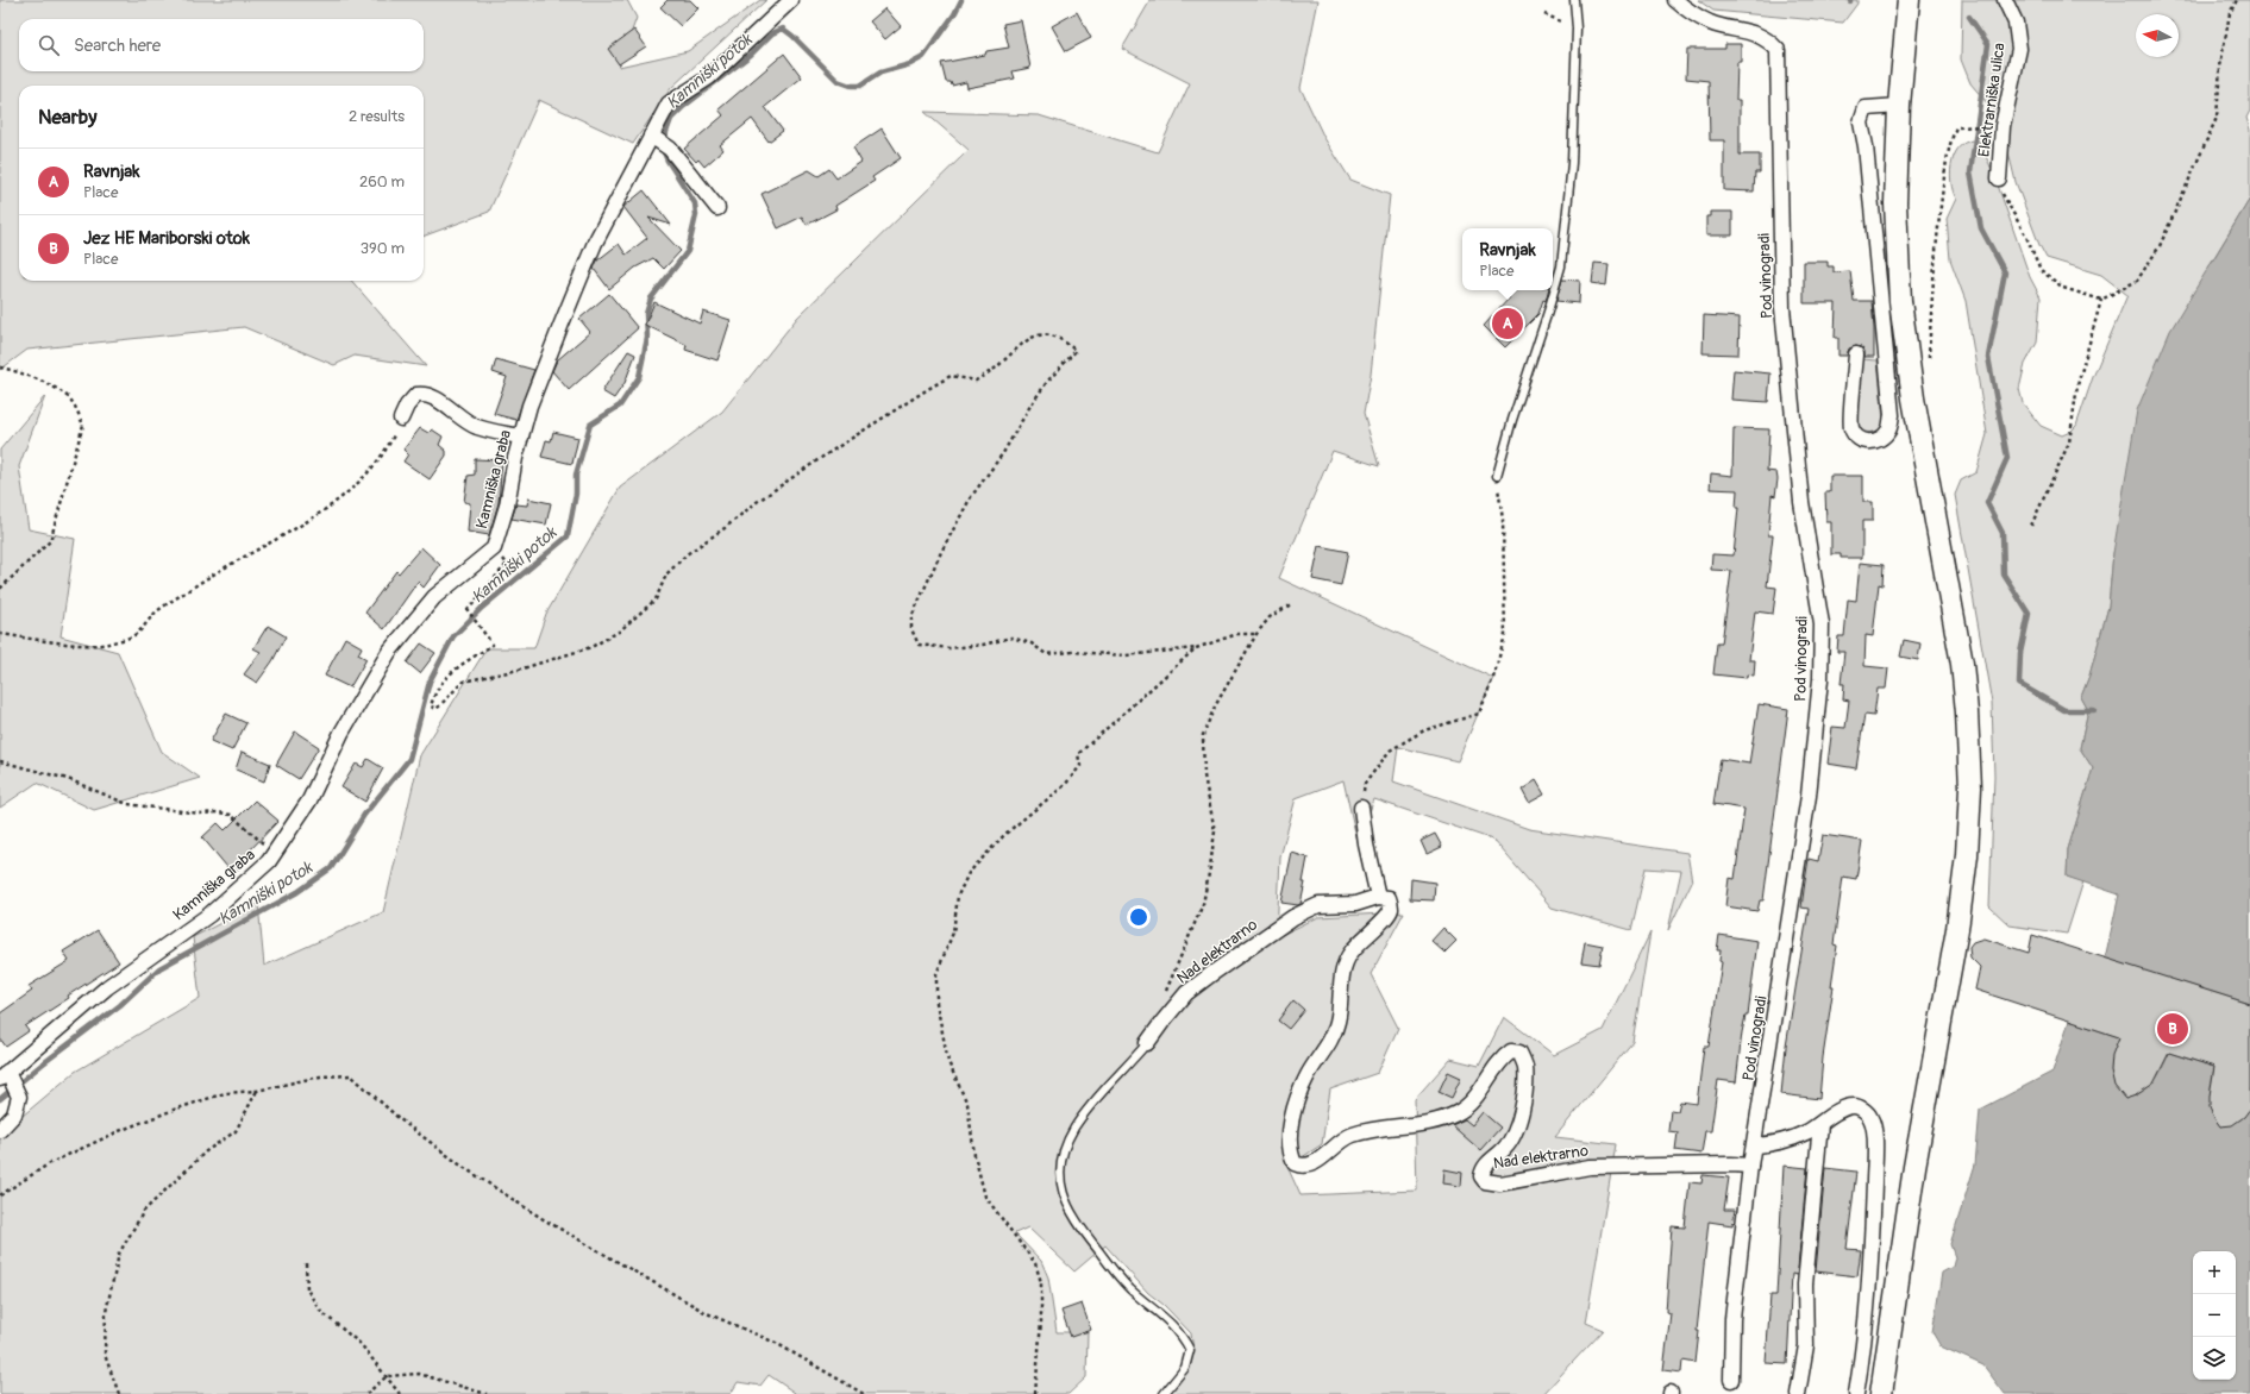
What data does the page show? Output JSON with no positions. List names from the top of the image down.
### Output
{
  "streets": {
    "street": [
      "Elektrarniška ulica",
      "Pod vinogradi",
      "Kamniška graba",
      "Nad elektrarno"
    ]
  },
  "crossings": [
    ["Pod vinogradi", "Nad elektrarno"]
  ],
  "water": ["Kamniški potok"],
  "north": "left",
  "page": {
    "search": "Search here",
    "heading": ["Nearby", "2 results"],
    "list": [
      {
        "mark": "A",
        "name": "Ravnjak",
        "note": "Place",
        "value": "260 m"
      },
      {
        "mark": "B",
        "name": "Jez HE Mariborski otok",
        "note": "Place",
        "value": "390 m"
      }
    ],
    "popup": ["Ravnjak", "Place"],
    "pins": ["A", "B"],
    "map_buttons": ["+", "−"]
  }
}
